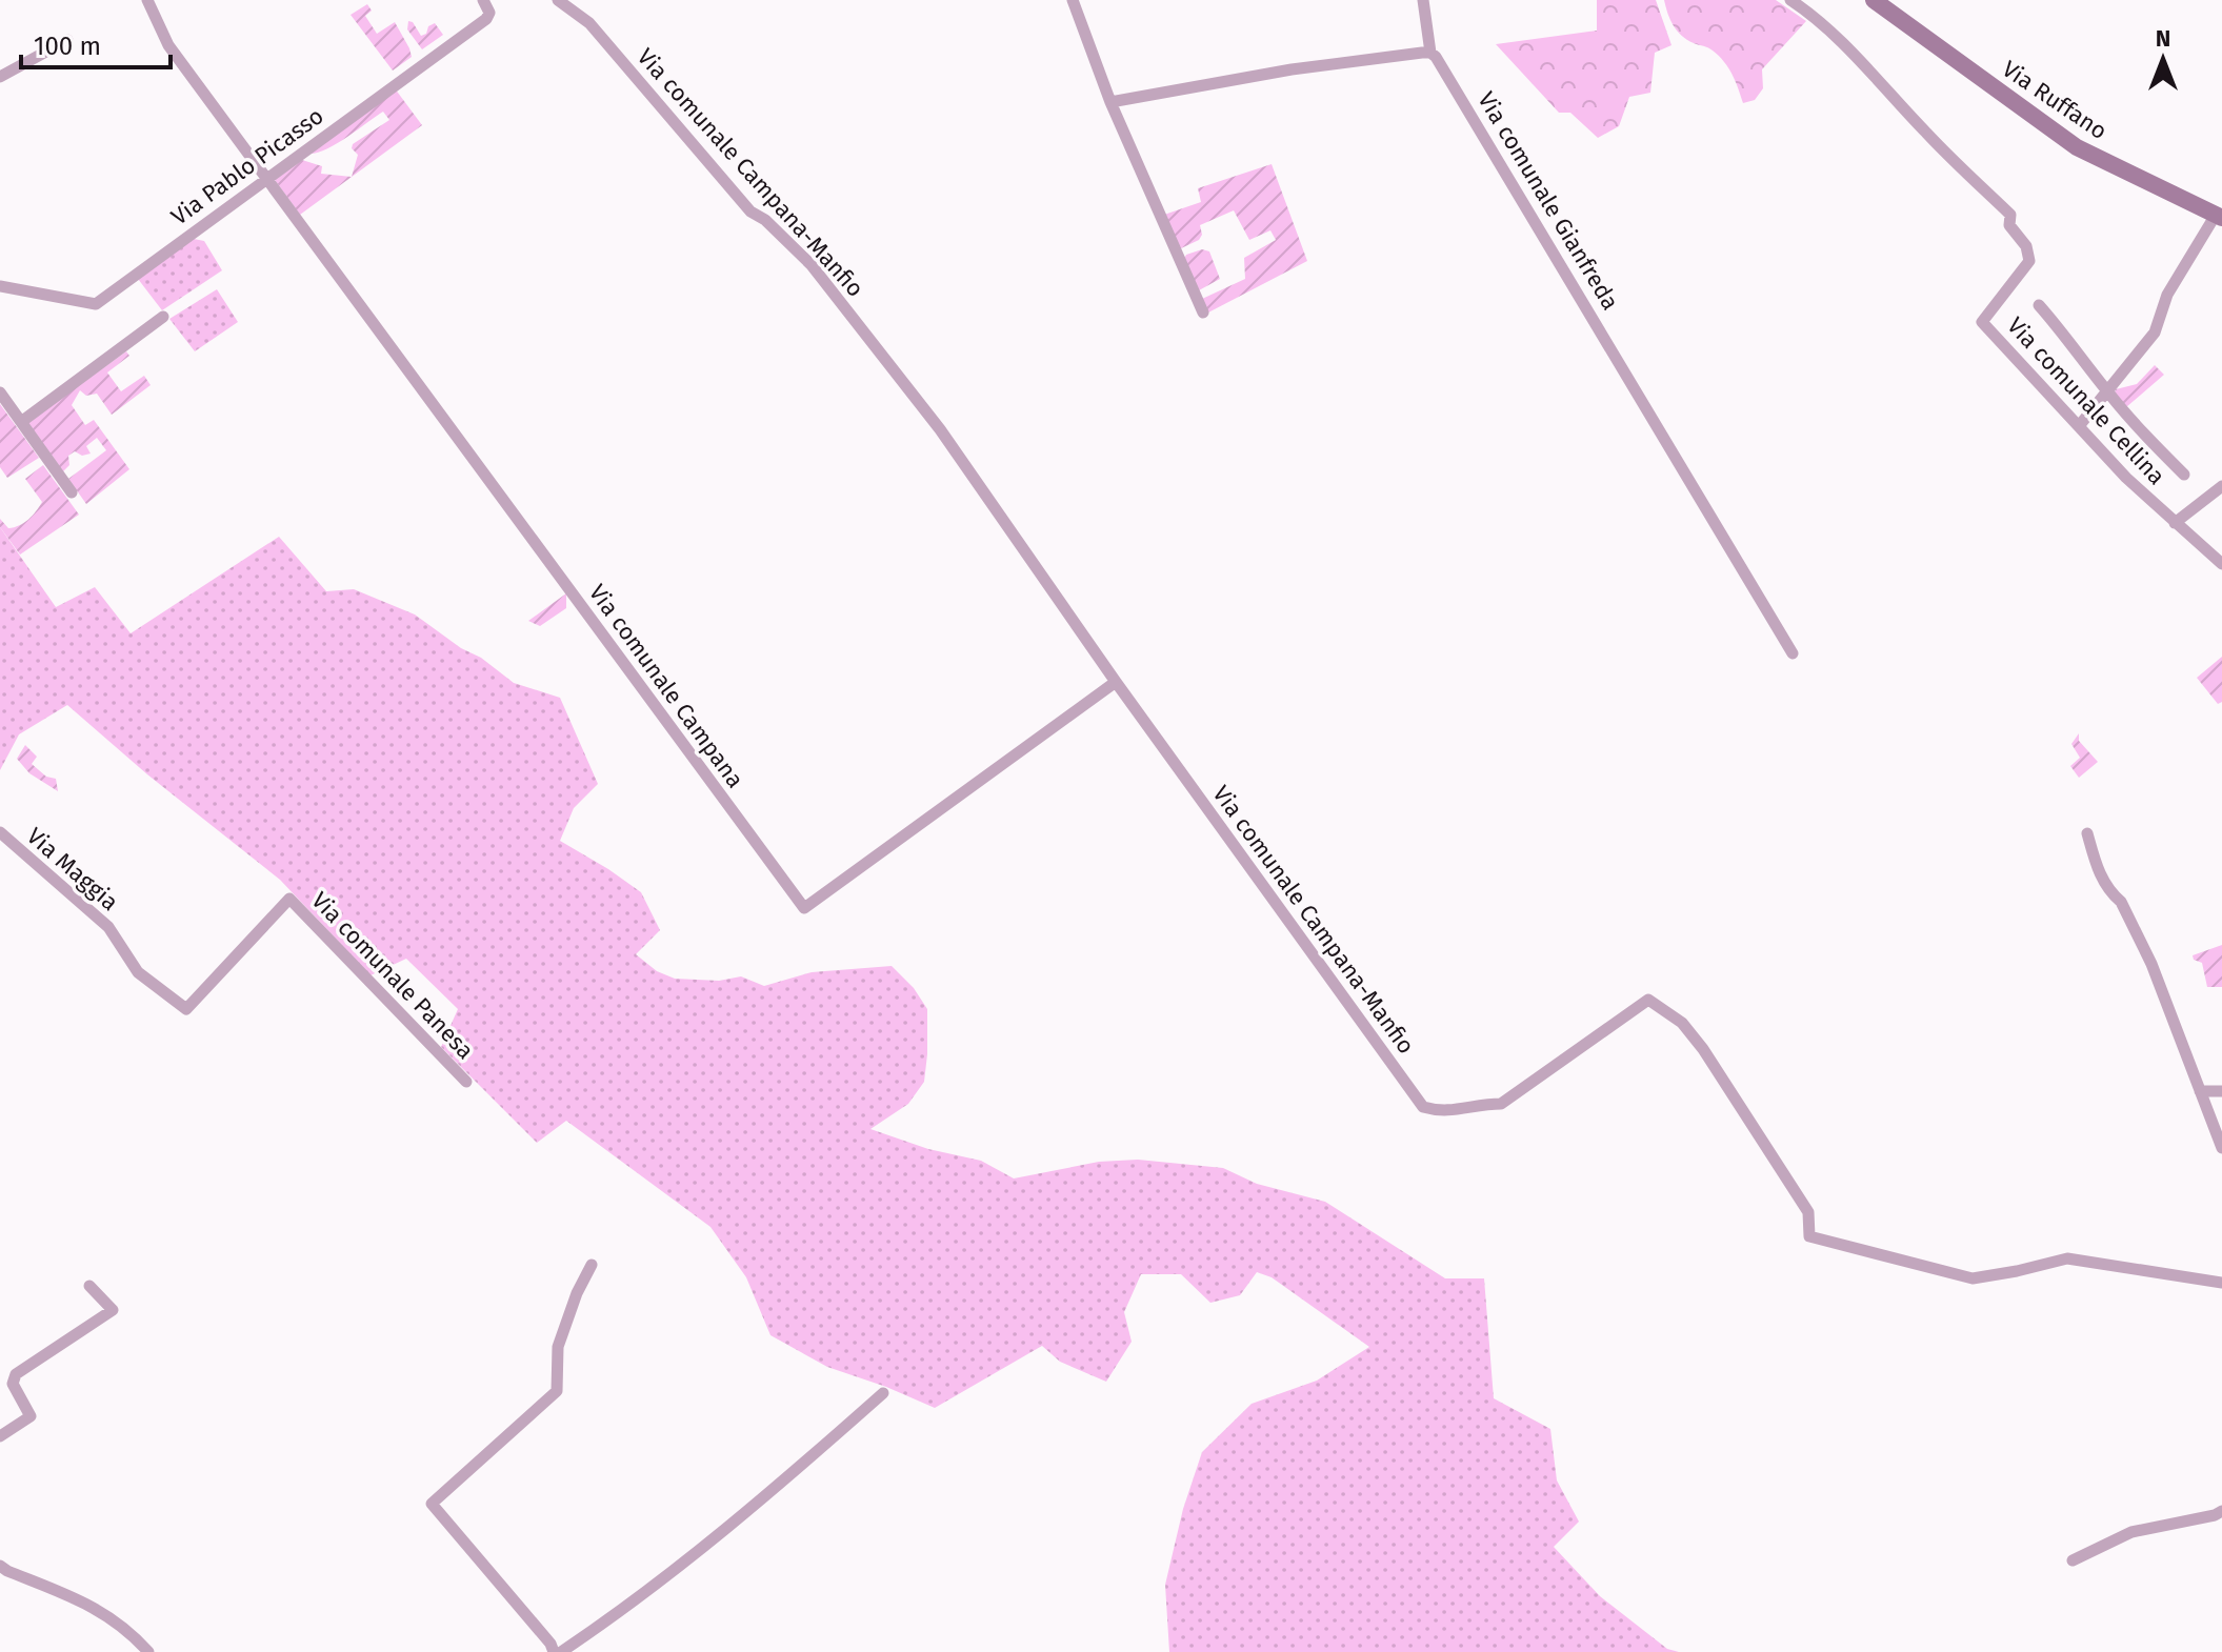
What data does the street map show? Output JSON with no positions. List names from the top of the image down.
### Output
{
  "streets": {
    "street": [
      "Via Ruffano",
      "Via Pablo Picasso",
      "Via comunale Campana-Manfio",
      "Via comunale Gianfreda",
      "Via comunale Cellina",
      "Via comunale Campana",
      "Via Maggia",
      "Via comunale Panesa"
    ]
  },
  "crossings": [
    ["Via Pablo Picasso", "Via comunale Campana"],
    ["Via comunale Campana-Manfio", "Via comunale Campana"],
    ["Via Maggia", "Via comunale Panesa"]
  ],
  "scale_bar": "100 m",
  "north": "top"
}
